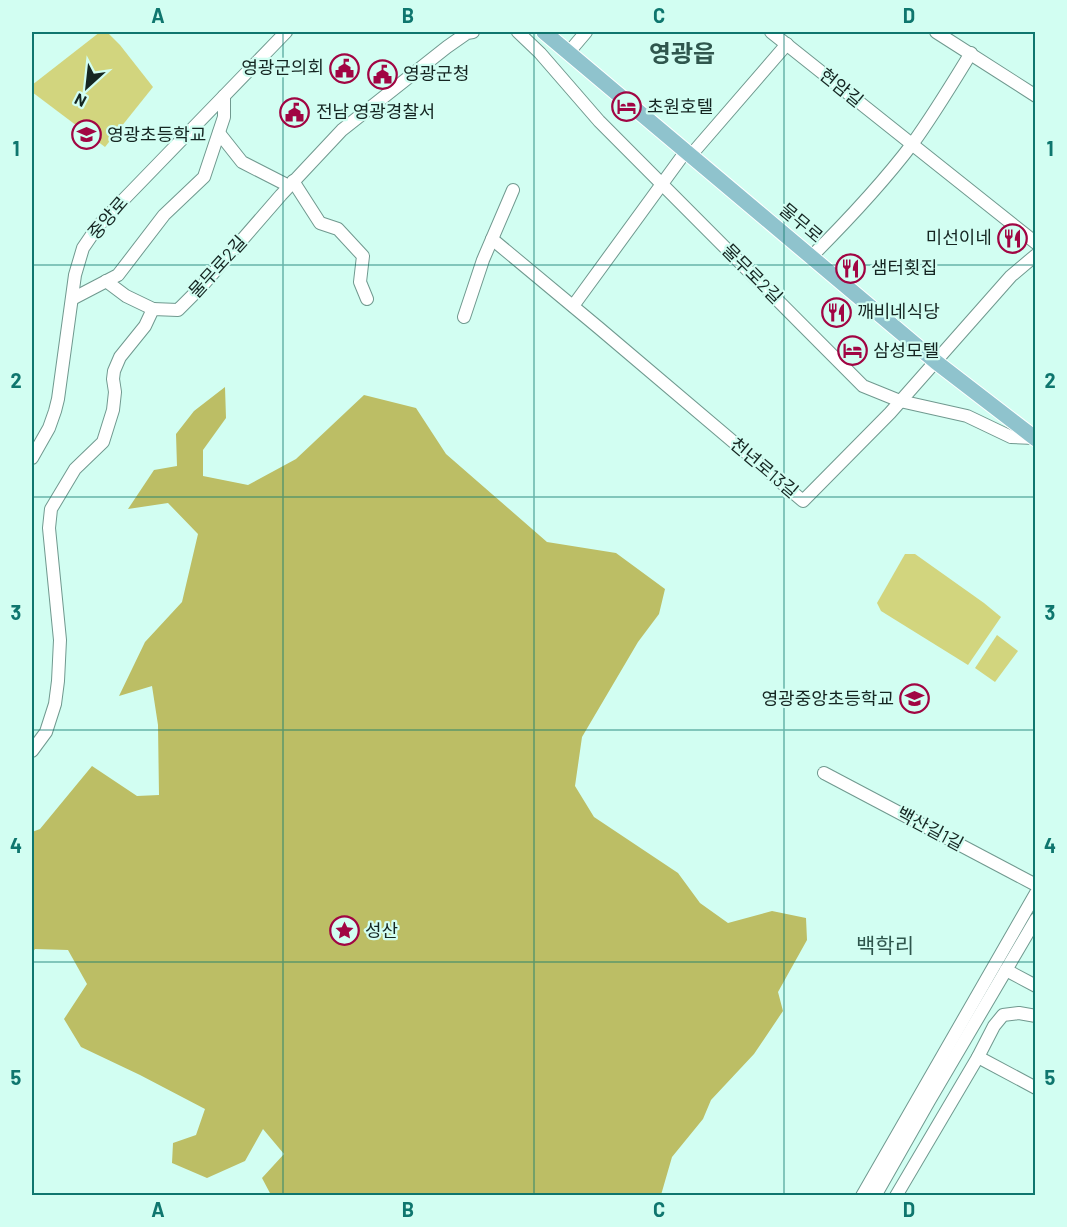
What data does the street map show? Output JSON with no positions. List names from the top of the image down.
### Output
{
  "streets": {
    "main road": ["물무로"],
    "street": [
      "현암길",
      "중앙로",
      "물무로2길",
      "천년로13길",
      "백산길1길"
    ]
  },
  "crossings": [
    ["물무로", "물무로2길"],
    ["물무로", "천년로13길"],
    ["물무로2길", "천년로13길"]
  ],
  "districts": ["영광읍", "백학리"],
  "places": {
    "public building": ["영광군의회", "영광군청", "전남 영광경찰서"],
    "hotel": ["초원호텔", "삼성모텔"],
    "school or university": ["영광초등학교", "영광중앙초등학교"],
    "restaurant": ["미선이네", "샘터횟집", "깨비네식당"],
    "place": ["성산"]
  },
  "north": "bottom left",
  "grid": {
    "columns": [
      "A",
      "B",
      "C",
      "D"
    ],
    "rows": [
      "1",
      "2",
      "3",
      "4",
      "5"
    ]
  }
}
